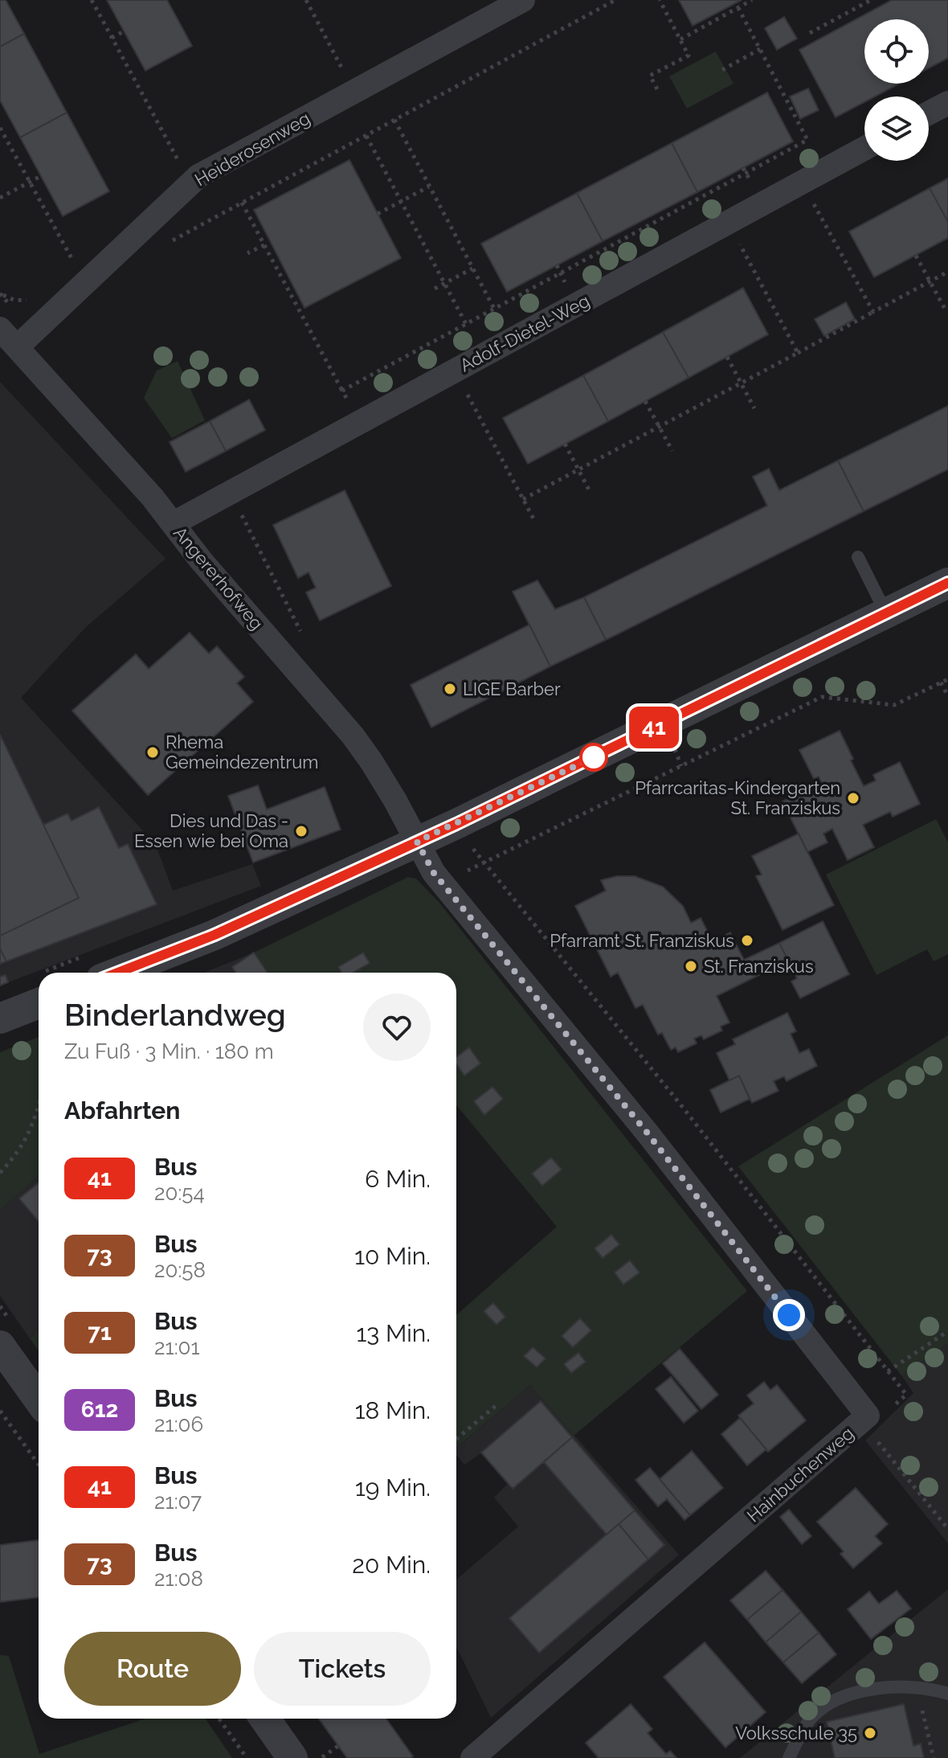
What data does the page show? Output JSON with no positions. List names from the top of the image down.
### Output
{
  "streets": {
    "street": [
      "Heiderosenweg",
      "Adolf-Dietel-Weg",
      "Angererhofweg",
      "Hainbuchenweg"
    ]
  },
  "crossings": [
    ["Heiderosenweg", "Angererhofweg"],
    ["Adolf-Dietel-Weg", "Angererhofweg"],
    ["Angererhofweg", "Hainbuchenweg"]
  ],
  "places": [
    "LIGE Barber",
    "Rhema Gemeindezentrum",
    "Pfarrcaritas-Kindergarten St. Franziskus",
    "Dies und Das - Essen wie bei Oma",
    "Pfarramt St. Franziskus",
    "St. Franziskus",
    "Volksschule 35"
  ],
  "lines": ["bus line 41"],
  "page": {
    "on_map": "41",
    "heading": [
      ["Binderlandweg", "Zu Fuß · 3 Min. · 180 m"],
      "Abfahrten"
    ],
    "list": [
      {
        "mark": "41",
        "name": "Bus",
        "note": "20:54",
        "value": "6 Min."
      },
      {
        "mark": "73",
        "name": "Bus",
        "note": "20:58",
        "value": "10 Min."
      },
      {
        "mark": "71",
        "name": "Bus",
        "note": "21:01",
        "value": "13 Min."
      },
      {
        "mark": "612",
        "name": "Bus",
        "note": "21:06",
        "value": "18 Min."
      },
      {
        "mark": "41",
        "name": "Bus",
        "note": "21:07",
        "value": "19 Min."
      },
      {
        "mark": "73",
        "name": "Bus",
        "note": "21:08",
        "value": "20 Min."
      }
    ],
    "buttons": ["Route", "Tickets"]
  }
}
